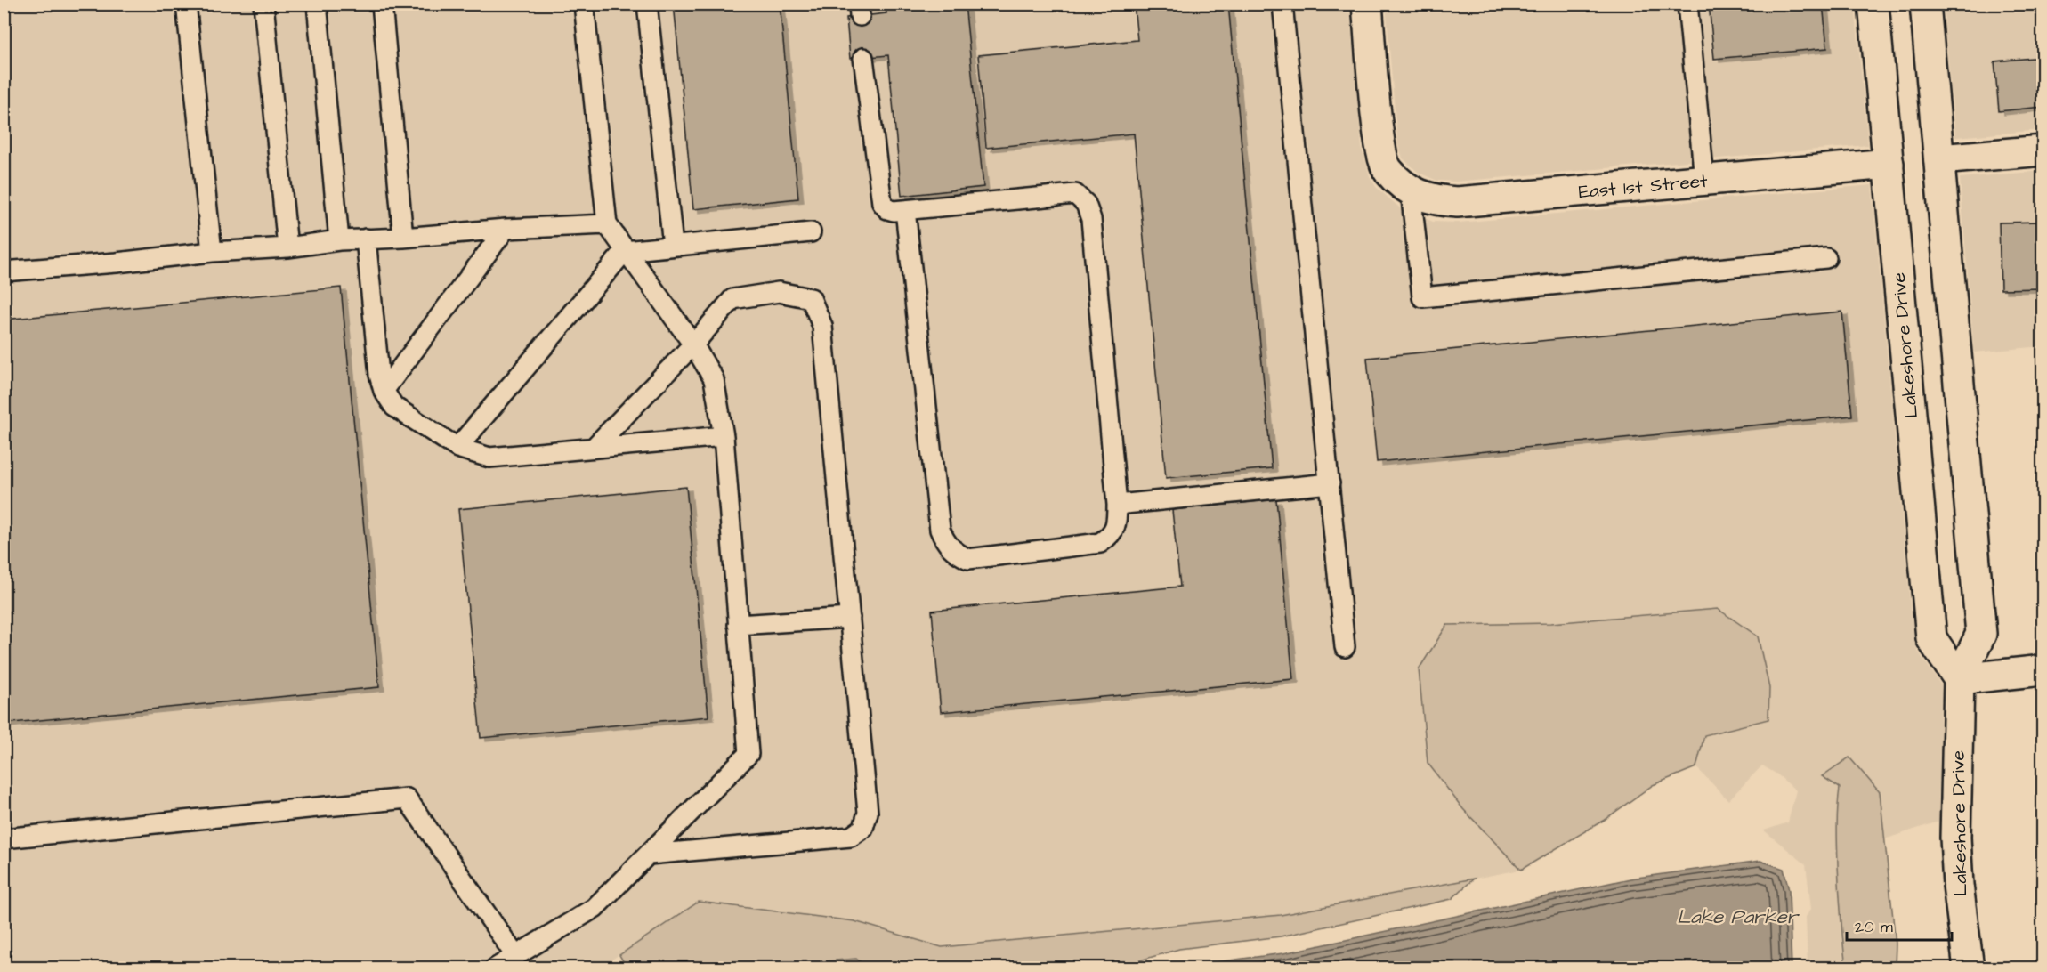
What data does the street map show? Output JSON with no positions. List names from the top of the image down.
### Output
{
  "streets": {
    "street": ["East 1st Street", "Lakeshore Drive"]
  },
  "crossings": [
    ["East 1st Street", "Lakeshore Drive"]
  ],
  "water": ["Lake Parker"],
  "scale_bar": "20 m"
}
